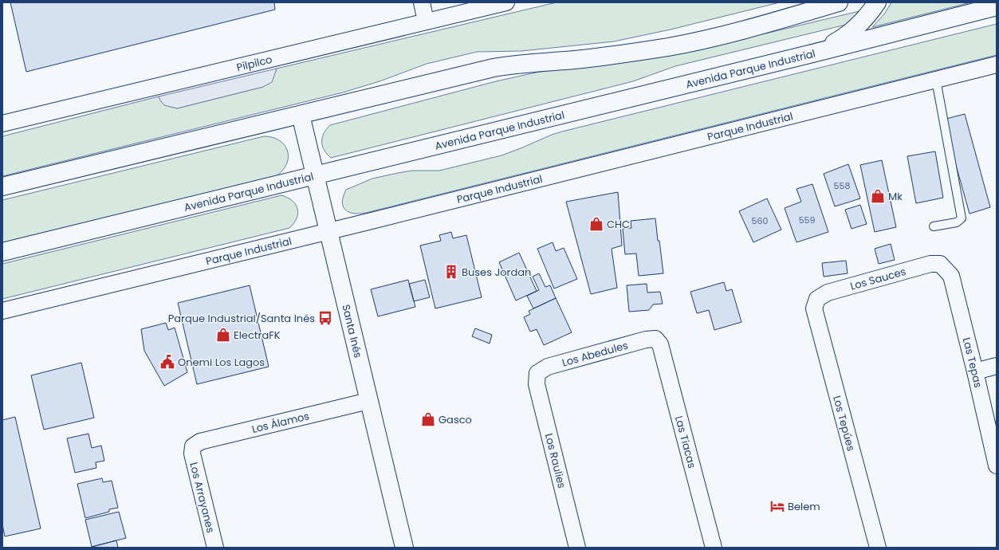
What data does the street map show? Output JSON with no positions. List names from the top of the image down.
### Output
{
  "streets": {
    "main road": ["Avenida Parque Industrial", "Santa Inés"],
    "street": [
      "Pilpilco",
      "Parque Industrial",
      "Los Sauces",
      "Los Abedules",
      "Las Tepas",
      "Los Álamos",
      "Los Tepúes",
      "Las Tiacas",
      "Los Raulies",
      "Los Arrayanes"
    ]
  },
  "crossings": [
    ["Avenida Parque Industrial", "Santa Inés"],
    ["Parque Industrial", "Santa Inés"],
    ["Los Sauces", "Las Tepas"],
    ["Los Sauces", "Los Tepúes"],
    ["Santa Inés", "Los Álamos"],
    ["Los Abedules", "Las Tiacas"],
    ["Los Abedules", "Los Raulies"],
    ["Los Álamos", "Los Arrayanes"]
  ],
  "places": {
    "shop": [
      "Mk",
      "CHC",
      "ElectraFK",
      "Gasco"
    ],
    "building": ["Buses Jordan"],
    "bus stop": ["Parque Industrial/Santa Inés"],
    "public building": ["Onemi Los Lagos"],
    "hotel": ["Belem"]
  },
  "house_numbers": ["558", "559", "560"]
}
